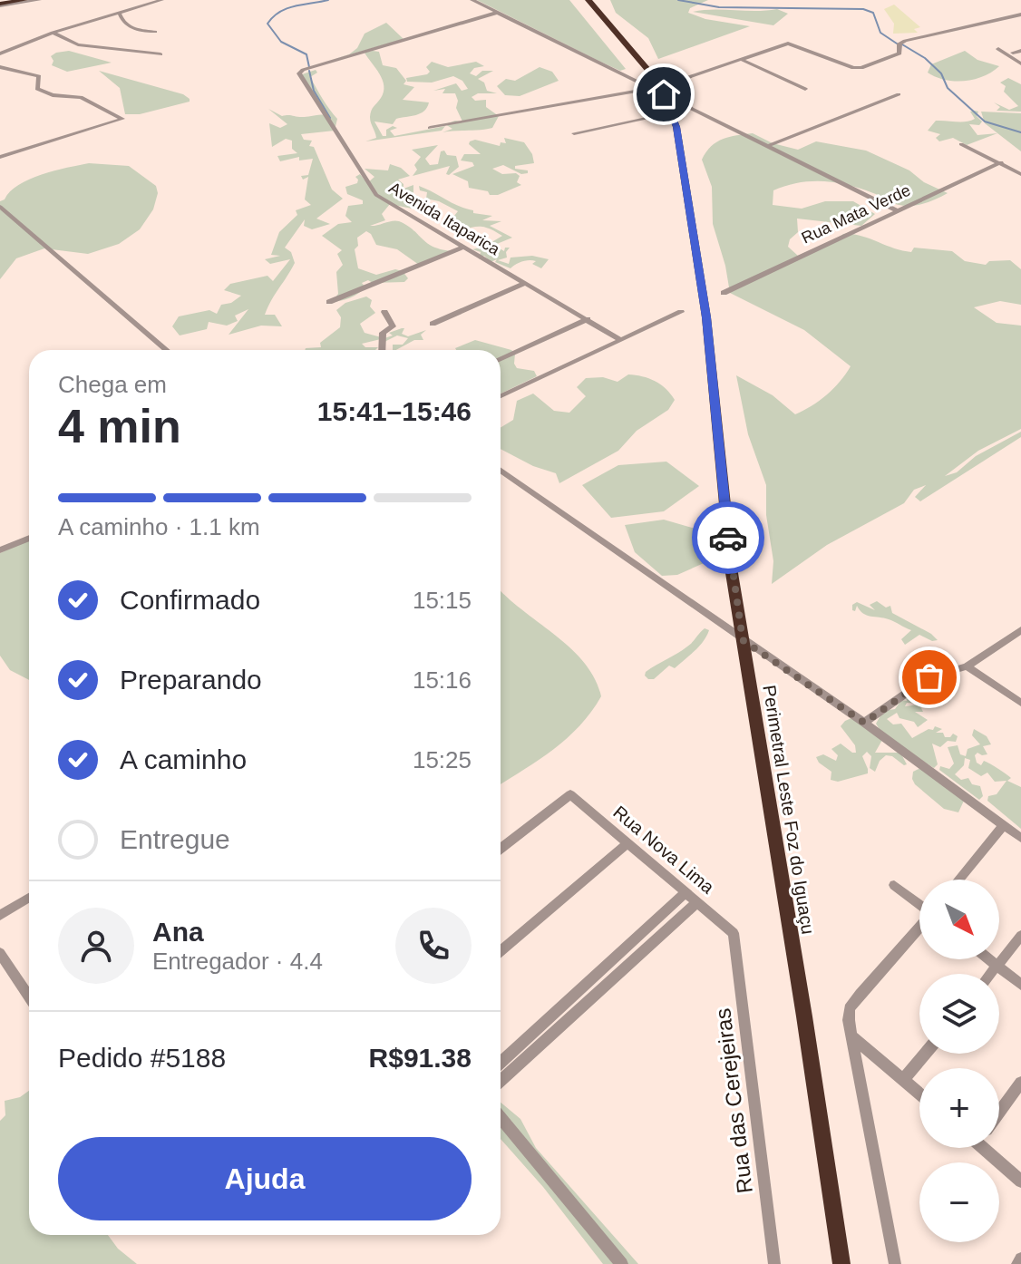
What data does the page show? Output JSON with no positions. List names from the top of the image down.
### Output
{
  "streets": {
    "highway": ["Perimetral Leste Foz do Iguaçu"],
    "street": [
      "Rua Mata Verde",
      "Avenida Itaparica",
      "Rua Nova Lima",
      "Rua das Cerejeiras"
    ]
  },
  "crossings": [
    ["Rua Nova Lima", "Rua das Cerejeiras"]
  ],
  "north": "bottom right",
  "page": {
    "heading": ["4 min", "Chega em", "15:41–15:46"],
    "panel": [
      "Ana",
      "Entregador · 4.4",
      "Pedido #5188",
      "R$91.38"
    ],
    "bar": "A caminho · 1.1 km",
    "list": [
      ["Confirmado", "15:15"],
      ["Preparando", "15:16"],
      ["A caminho", "15:25"],
      "Entregue"
    ],
    "map_buttons": ["+", "−"],
    "buttons": "Ajuda"
  }
}
